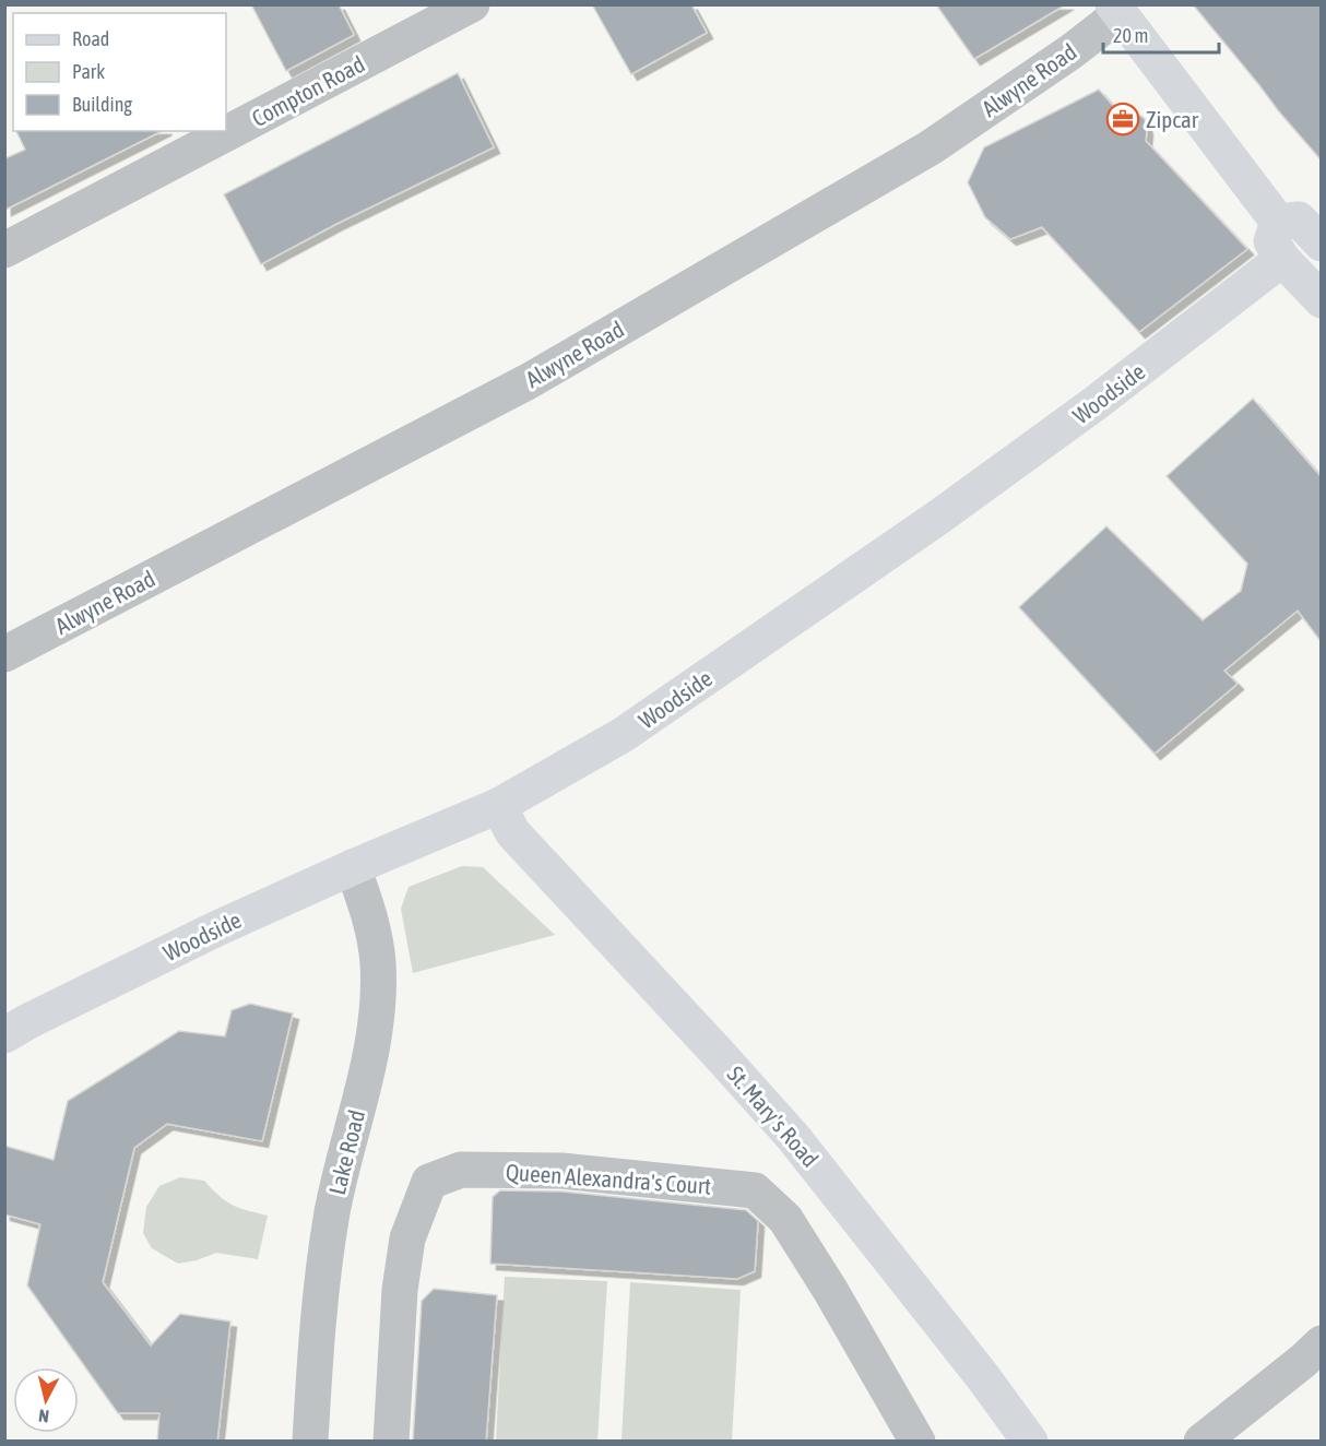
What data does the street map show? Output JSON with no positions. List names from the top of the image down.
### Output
{
  "streets": {
    "street": [
      "Alwyne Road",
      "Compton Road",
      "Woodside",
      "St. Mary's Road",
      "Lake Road",
      "Queen Alexandra's Court"
    ]
  },
  "crossings": [
    ["Woodside", "St. Mary's Road"],
    ["Woodside", "Lake Road"]
  ],
  "places": {
    "office": ["Zipcar"]
  },
  "legend": ["Road", "Park", "Building"],
  "scale_bar": "20 m",
  "north": "bottom"
}
